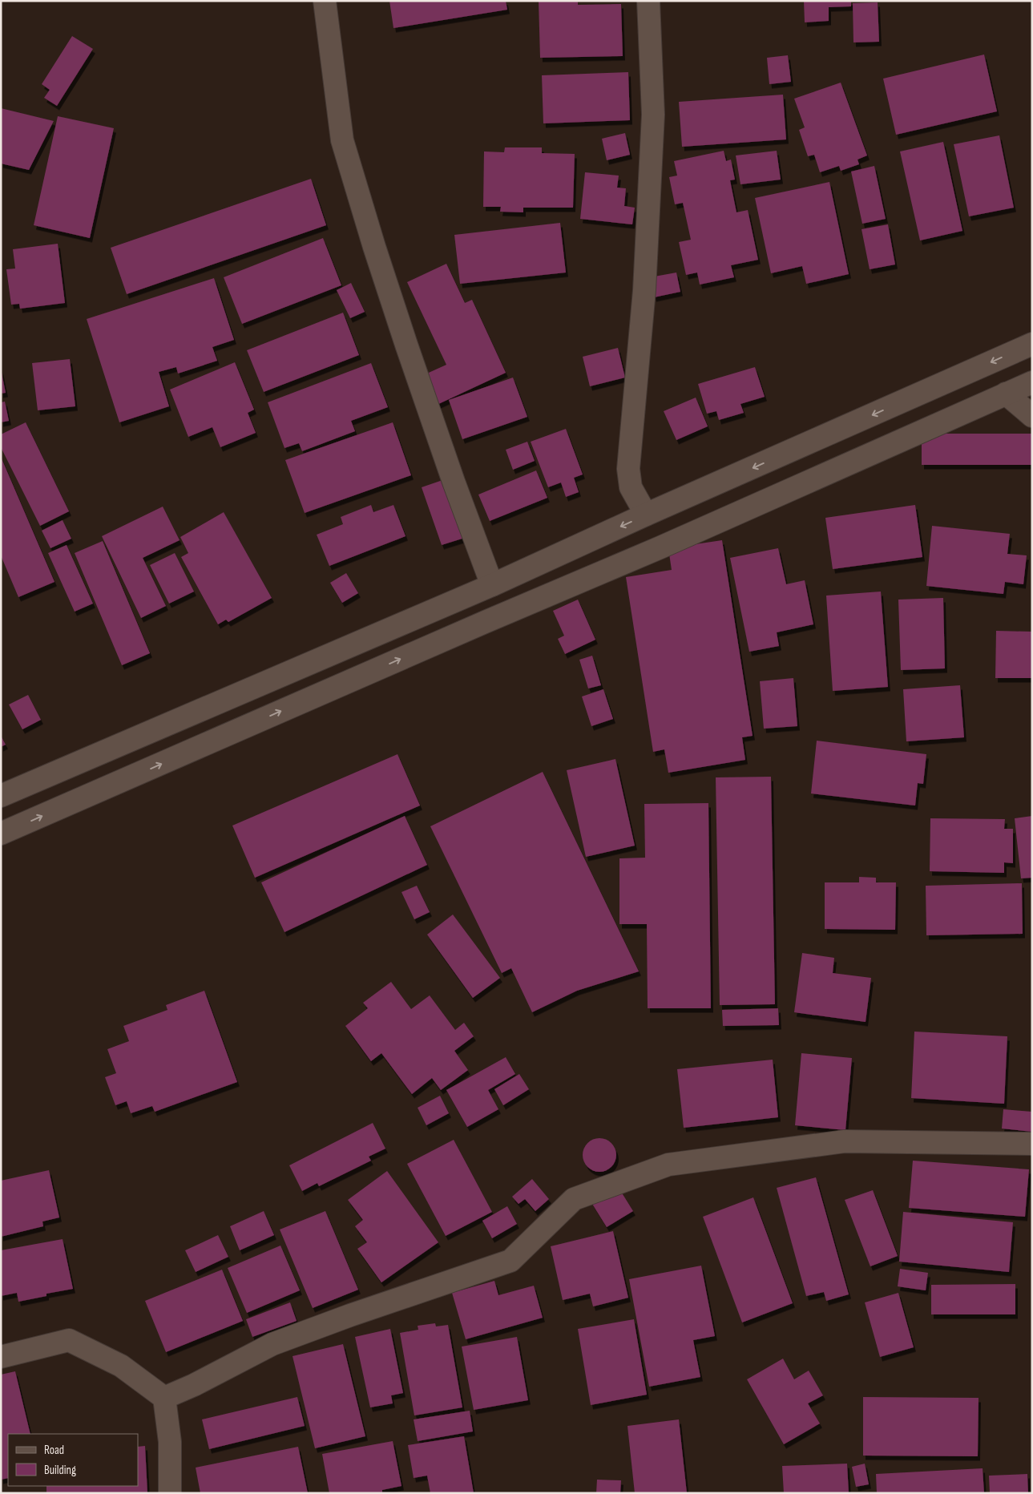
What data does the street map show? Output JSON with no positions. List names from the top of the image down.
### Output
{
  "legend": ["Road", "Building"]
}
